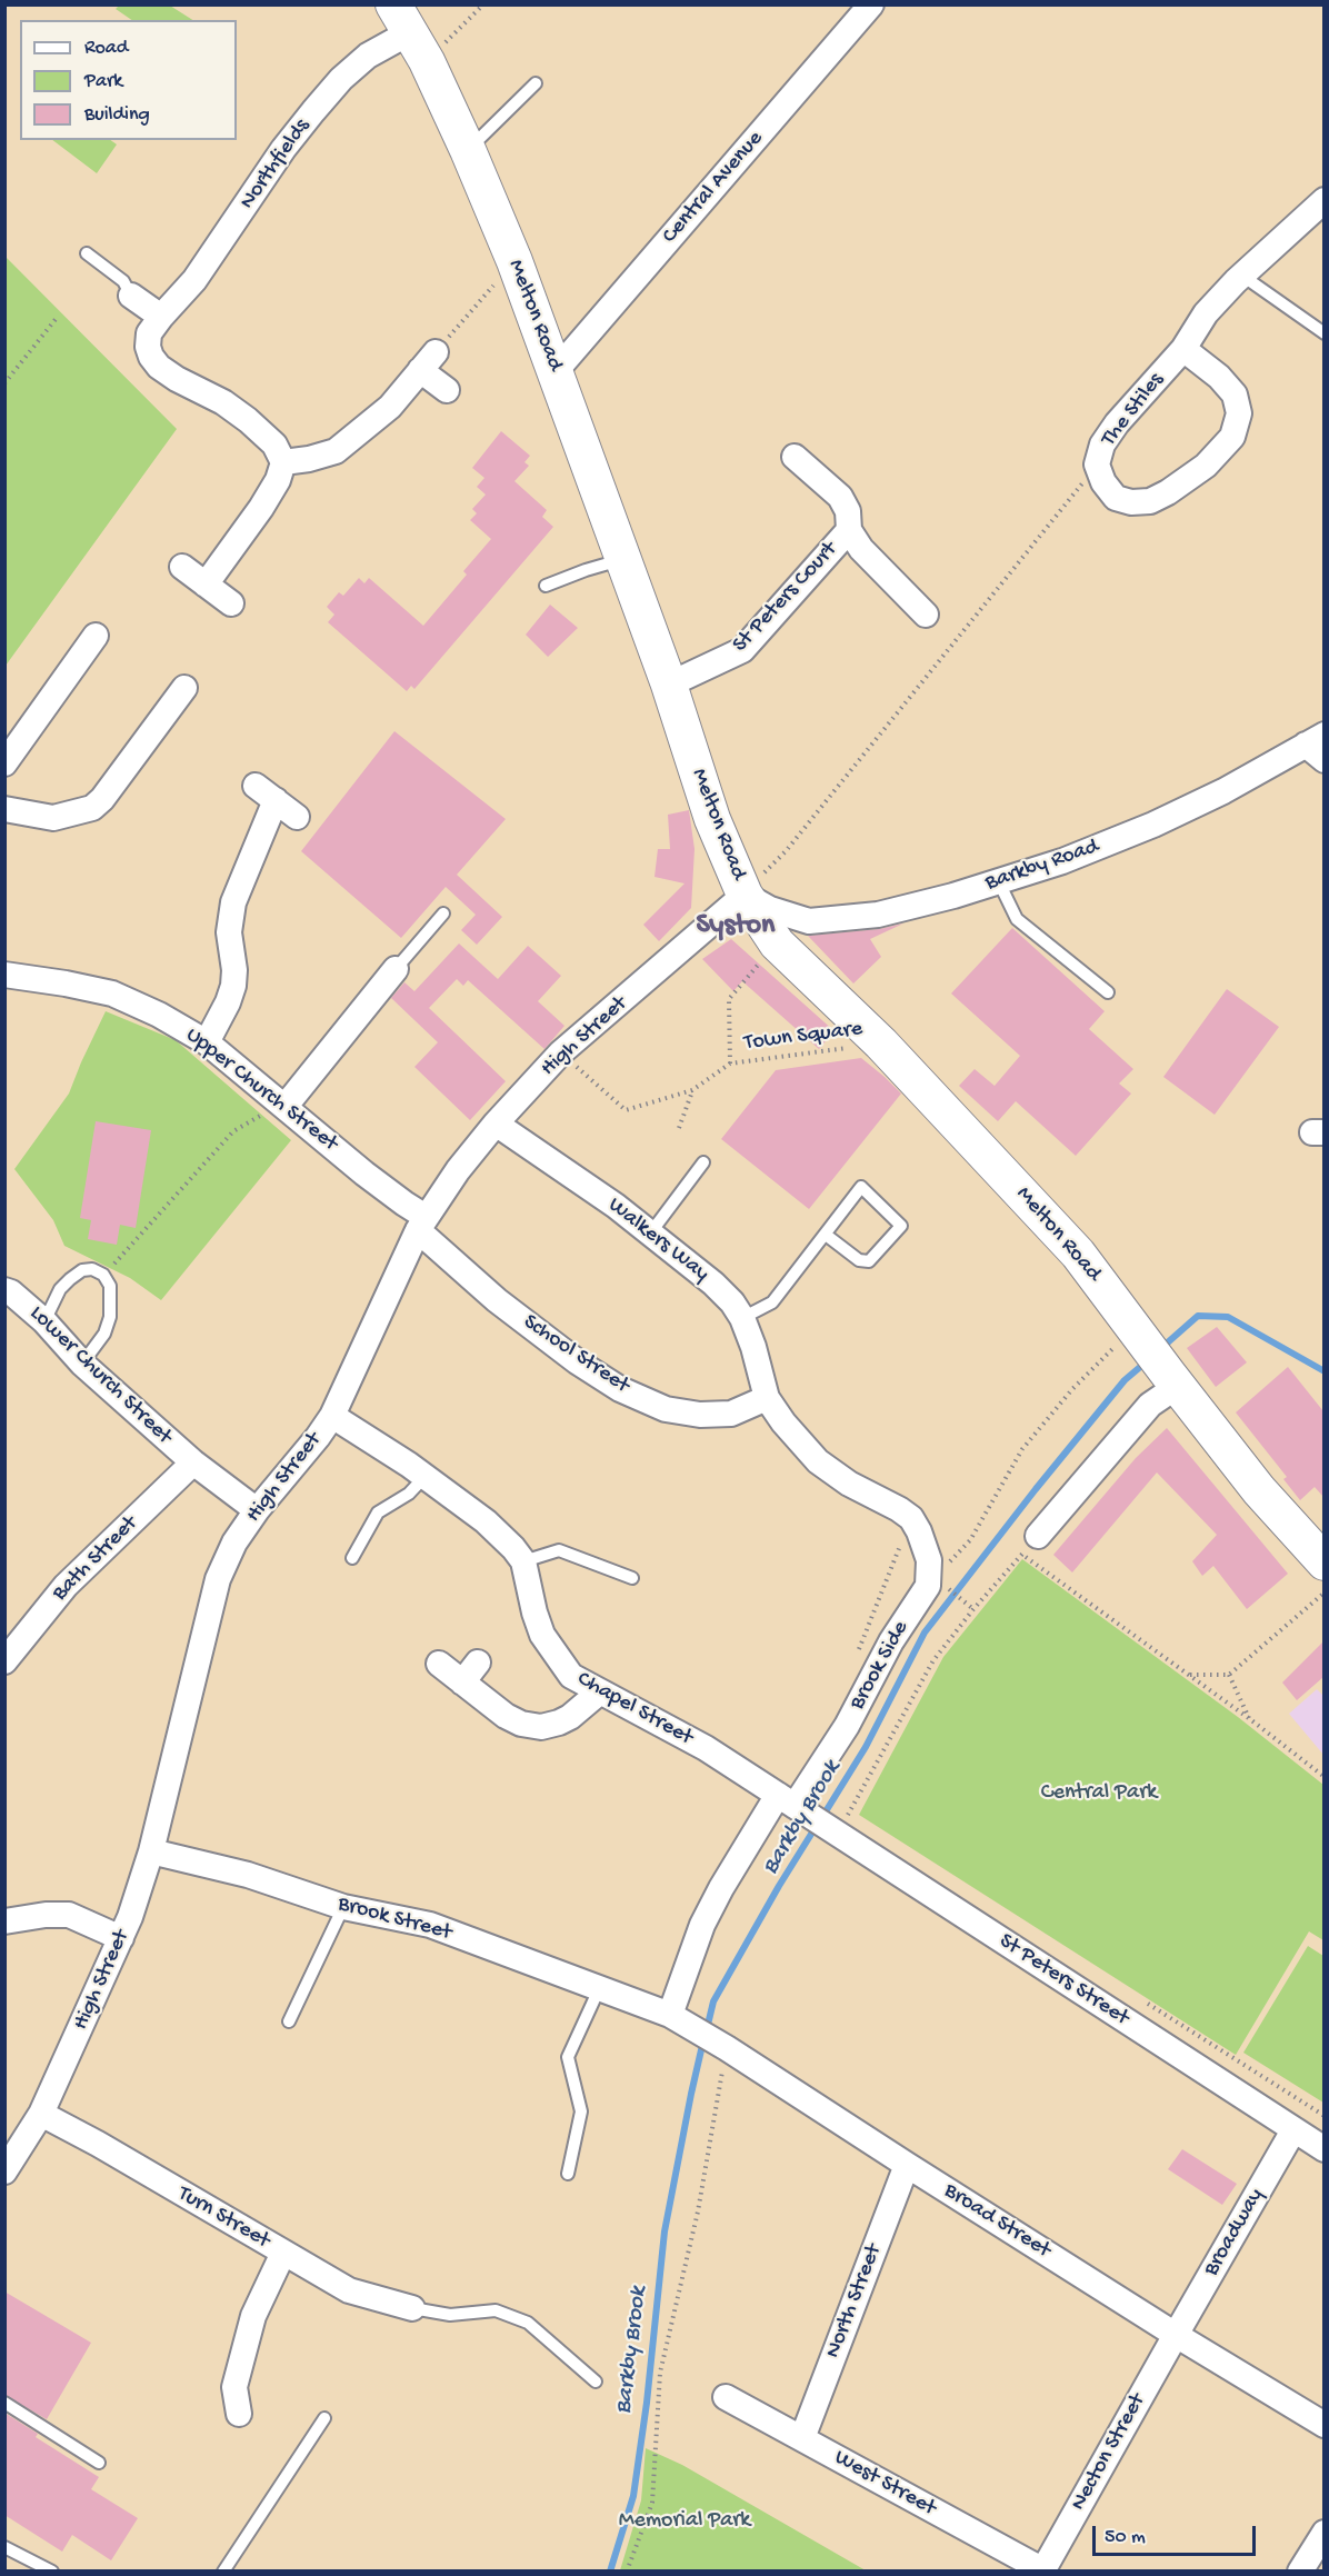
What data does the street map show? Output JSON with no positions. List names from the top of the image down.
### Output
{
  "streets": {
    "street": [
      "Northfields",
      "Central Avenue",
      "Melton Road",
      "The Stiles",
      "St Peters Court",
      "Barkby Road",
      "High Street",
      "Upper Church Street",
      "Walkers Way",
      "School Street",
      "Lower Church Street",
      "Bath Street",
      "Brook Side",
      "Chapel Street",
      "Brook Street",
      "St Peters Street",
      "Turn Street",
      "Broad Street",
      "Broadway",
      "North Street",
      "Necton Street",
      "West Street"
    ],
    "path": ["Town Square"]
  },
  "crossings": [
    ["Northfields", "Melton Road"],
    ["Central Avenue", "Melton Road"],
    ["Melton Road", "St Peters Court"],
    ["Melton Road", "Barkby Road"],
    ["Melton Road", "High Street"],
    ["Melton Road", "Town Square"],
    ["Barkby Road", "High Street"],
    ["High Street", "Town Square"],
    ["High Street", "Upper Church Street"],
    ["High Street", "Walkers Way"],
    ["High Street", "School Street"],
    ["High Street", "Lower Church Street"],
    ["High Street", "Chapel Street"],
    ["High Street", "Brook Street"],
    ["High Street", "Turn Street"],
    ["Upper Church Street", "School Street"],
    ["Walkers Way", "School Street"],
    ["Lower Church Street", "Bath Street"],
    ["Brook Side", "Chapel Street"],
    ["Brook Side", "Brook Street"],
    ["Brook Side", "St Peters Street"],
    ["Brook Side", "Broad Street"],
    ["Chapel Street", "St Peters Street"],
    ["Brook Street", "Broad Street"],
    ["St Peters Street", "Broadway"],
    ["Broad Street", "Broadway"],
    ["Broad Street", "North Street"],
    ["Broad Street", "Necton Street"],
    ["Broadway", "Necton Street"],
    ["North Street", "West Street"],
    ["Necton Street", "West Street"]
  ],
  "districts": ["Syston"],
  "water": ["Barkby Brook"],
  "parks": ["Central Park", "Memorial Park"],
  "legend": ["Road", "Park", "Building"],
  "scale_bar": "50 m"
}
